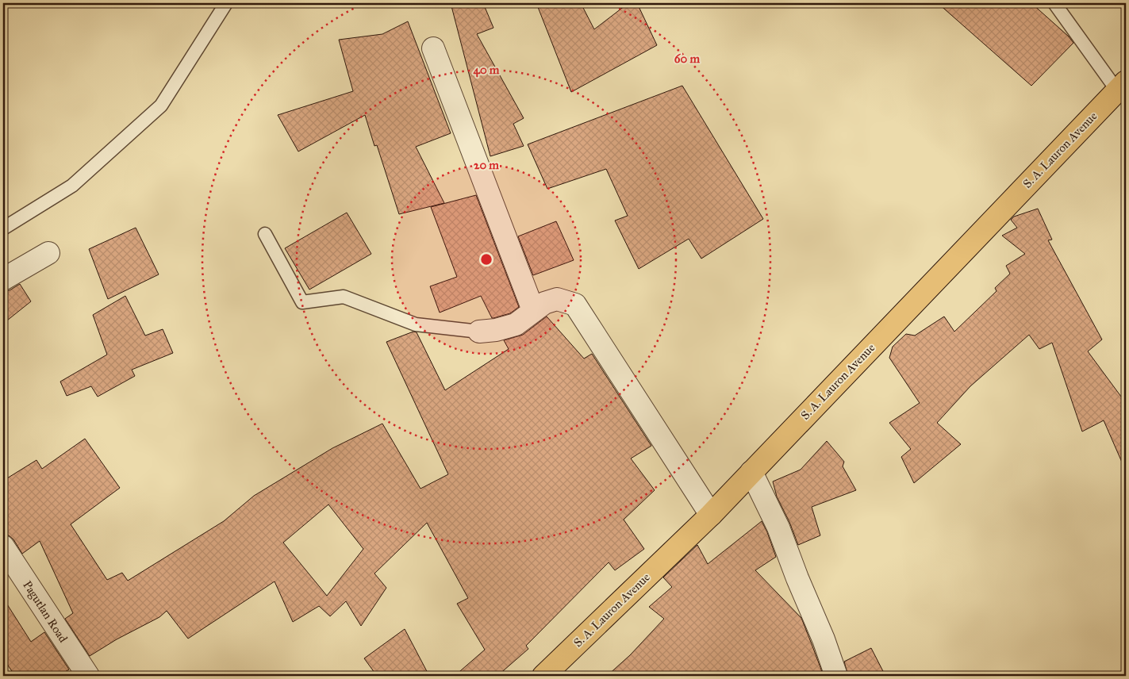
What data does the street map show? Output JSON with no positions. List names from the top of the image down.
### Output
{
  "streets": {
    "highway": ["S. A. Lauron Avenue"],
    "street": ["Pagutlan Road"]
  },
  "rings": ["60 m", "40 m", "20 m"]
}
